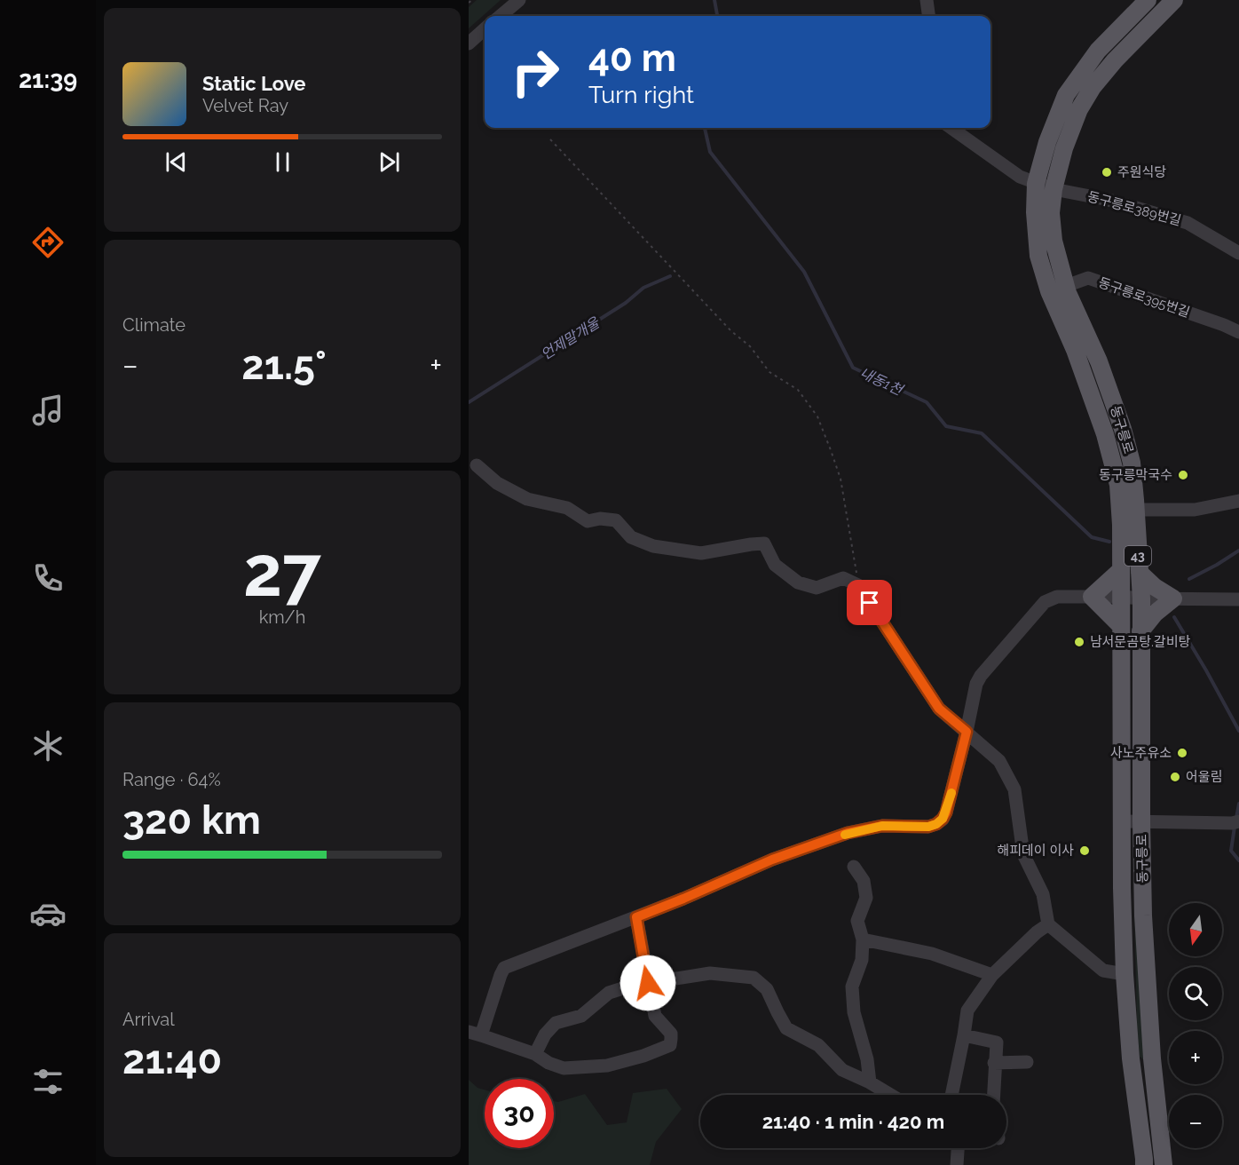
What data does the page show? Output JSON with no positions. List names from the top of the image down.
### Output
{
  "streets": {
    "main road": ["동구릉로", "43"],
    "street": ["동구릉로389번길", "동구릉로395번길"]
  },
  "crossings": [
    ["동구릉로389번길", "동구릉로"],
    ["동구릉로395번길", "동구릉로"]
  ],
  "water": ["언제말개울", "내동1천"],
  "places": [
    "주원식당",
    "동구릉막국수",
    "남서문곰탕.갈비탕",
    "사노주유소",
    "어울림",
    "해피데이 이사"
  ],
  "north": "bottom",
  "page": {
    "tabs": "21:39",
    "turn": ["40 m", "Turn right"],
    "song": ["Static Love", "Velvet Ray"],
    "tile": [
      "Climate",
      ["27", "km/h"],
      ["Range · 64%", "320 km"],
      ["Arrival", "21:40"]
    ],
    "heat": ["−", "21.5°", "+"],
    "map_buttons": ["+", "−"],
    "limit": "30",
    "trip": "21:40 · 1 min · 420 m"
  }
}
